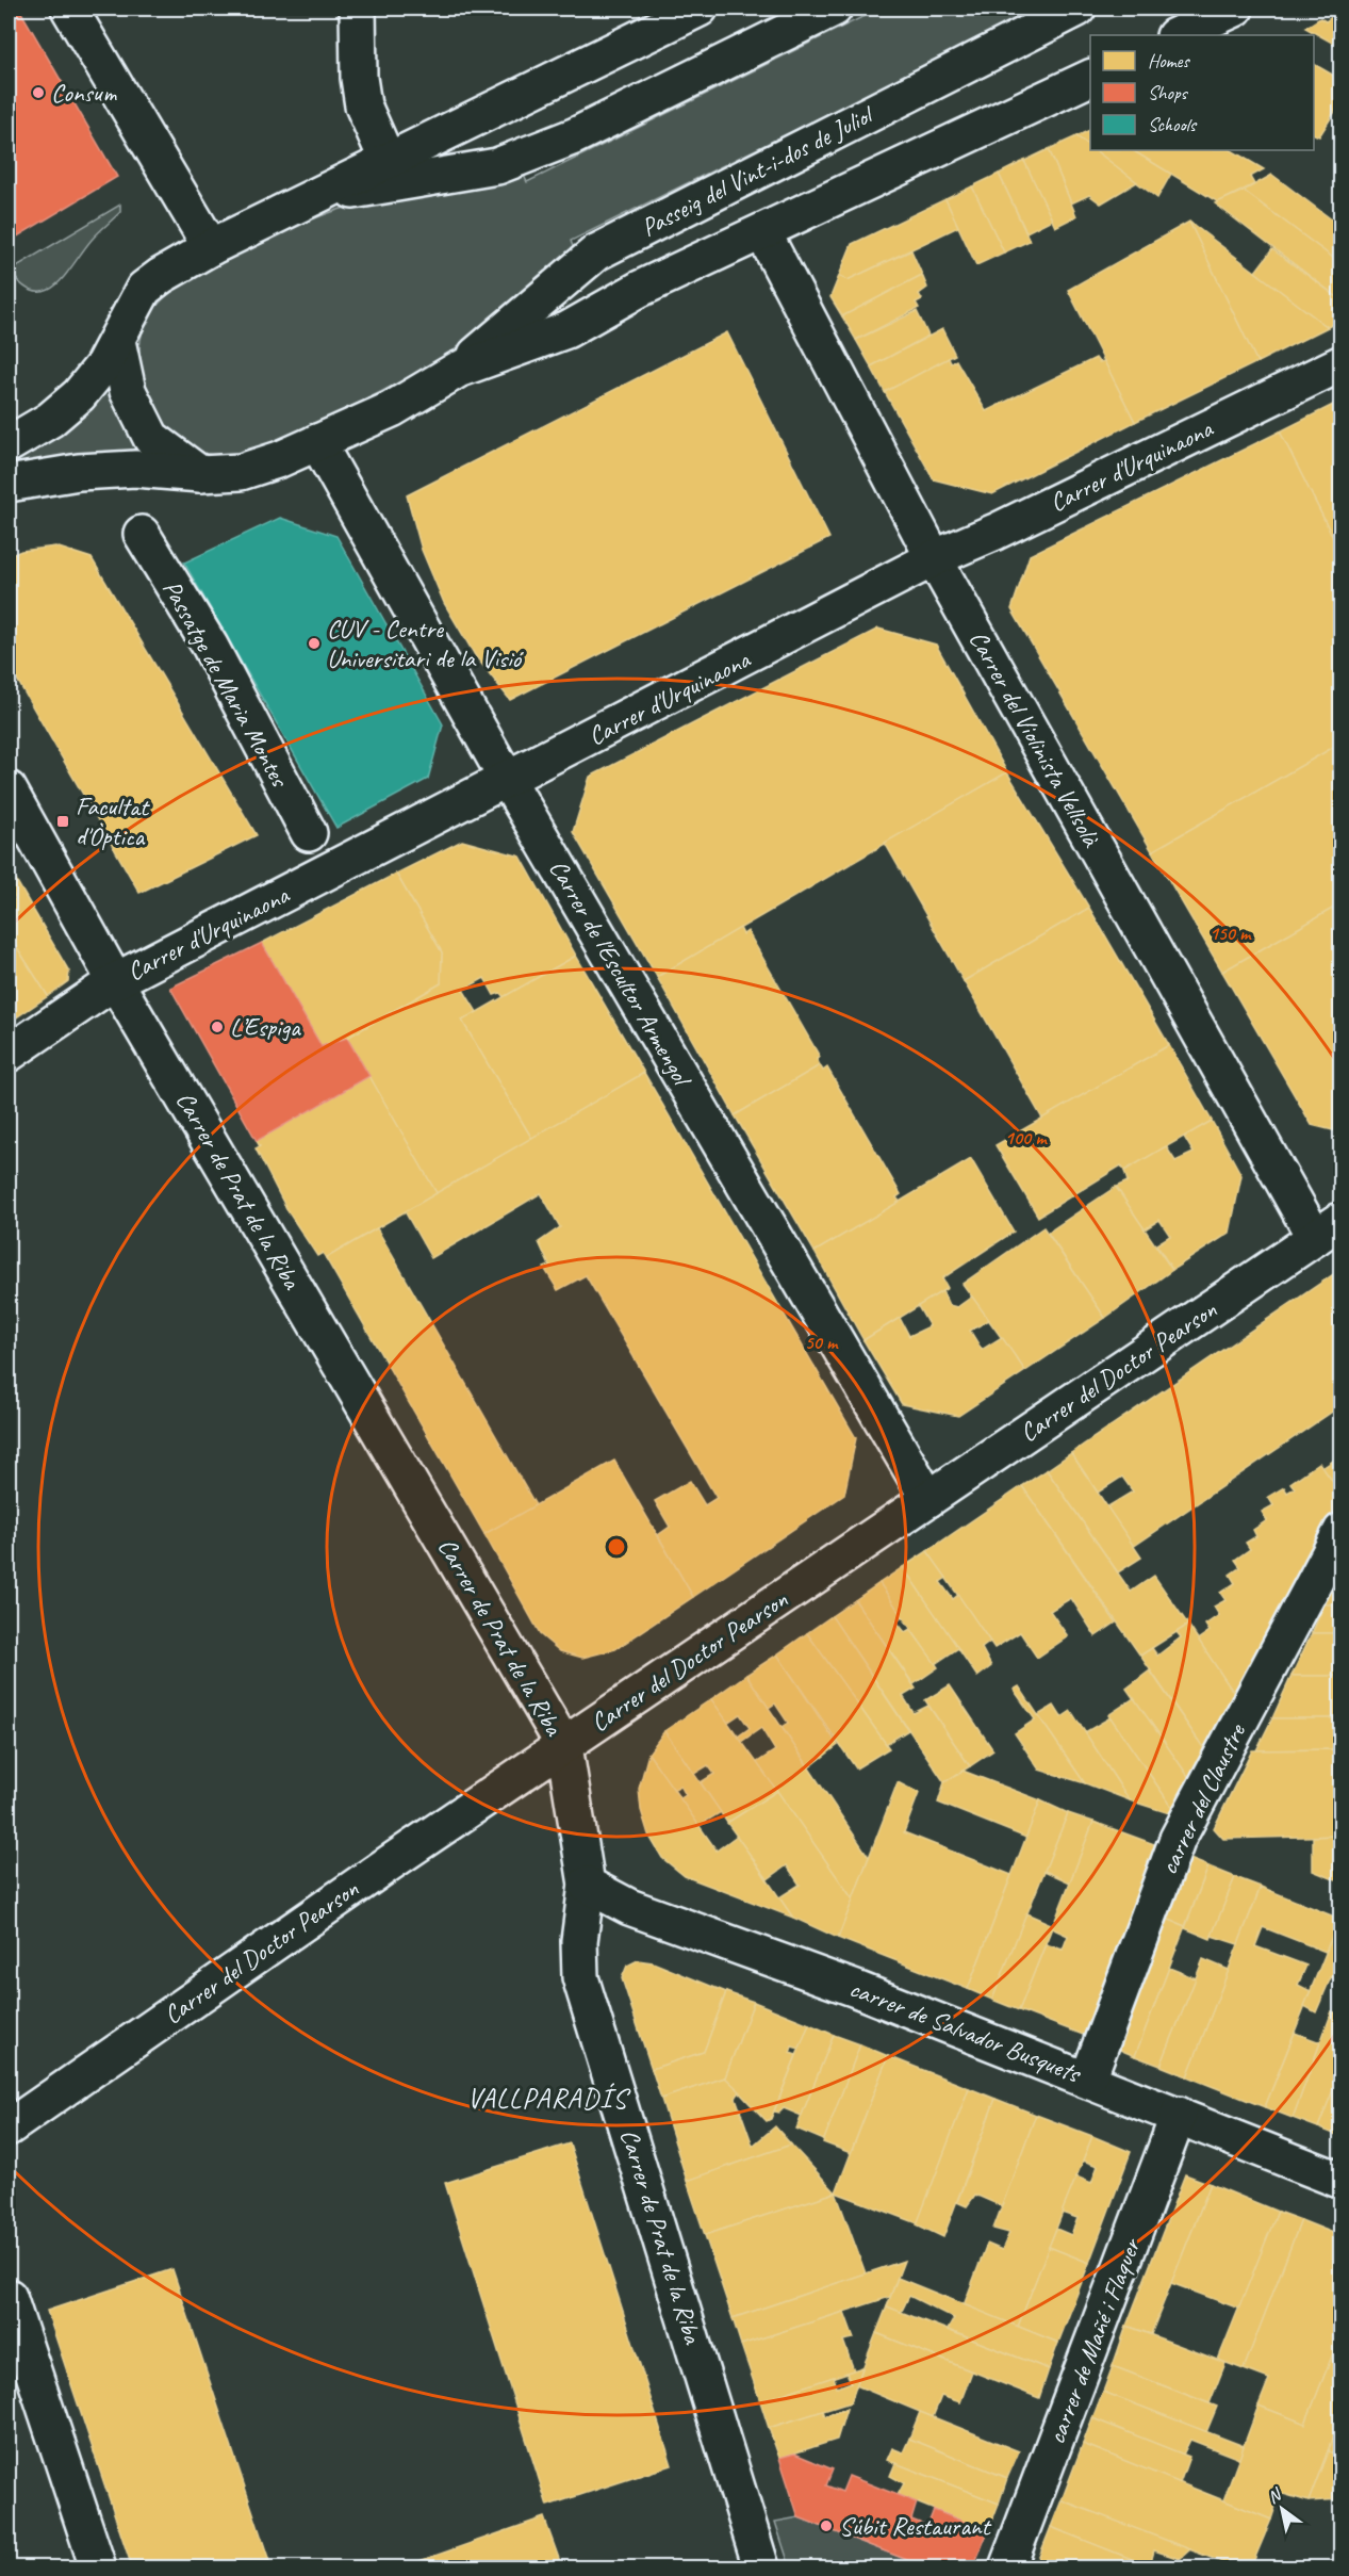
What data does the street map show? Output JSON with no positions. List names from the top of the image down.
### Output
{
  "streets": {
    "street": [
      "Passeig del Vint-i-dos de Juliol",
      "Carrer d'Urquinaona",
      "Passatge de Maria Montes",
      "Carrer del Violinista Vellsolà",
      "Carrer de l'Escultor Armengol",
      "Carrer de Prat de la Riba",
      "Carrer del Doctor Pearson",
      "carrer del Claustre",
      "carrer de Salvador Busquets",
      "carrer de Mañé i Flaquer"
    ]
  },
  "crossings": [
    ["Passeig del Vint-i-dos de Juliol", "Carrer del Violinista Vellsolà"],
    ["Passeig del Vint-i-dos de Juliol", "Carrer de l'Escultor Armengol"],
    ["Carrer d'Urquinaona", "Carrer del Violinista Vellsolà"],
    ["Carrer d'Urquinaona", "Carrer de l'Escultor Armengol"],
    ["Carrer d'Urquinaona", "Carrer de Prat de la Riba"],
    ["Carrer del Violinista Vellsolà", "Carrer del Doctor Pearson"],
    ["Carrer de l'Escultor Armengol", "Carrer del Doctor Pearson"],
    ["Carrer de Prat de la Riba", "Carrer del Doctor Pearson"],
    ["Carrer de Prat de la Riba", "carrer de Salvador Busquets"],
    ["carrer del Claustre", "carrer de Salvador Busquets"],
    ["carrer de Salvador Busquets", "carrer de Mañé i Flaquer"]
  ],
  "districts": ["VALLPARADÍS"],
  "places": {
    "other": [
      "Consum",
      "CUV - Centre Universitari de la Visió",
      "L’Espiga",
      "Súbit Restaurant"
    ],
    "transit": ["Facultat d'Òptica"]
  },
  "legend": ["Homes", "Shops", "Schools"],
  "north": "top left",
  "rings": ["150 m", "100 m", "50 m"]
}
